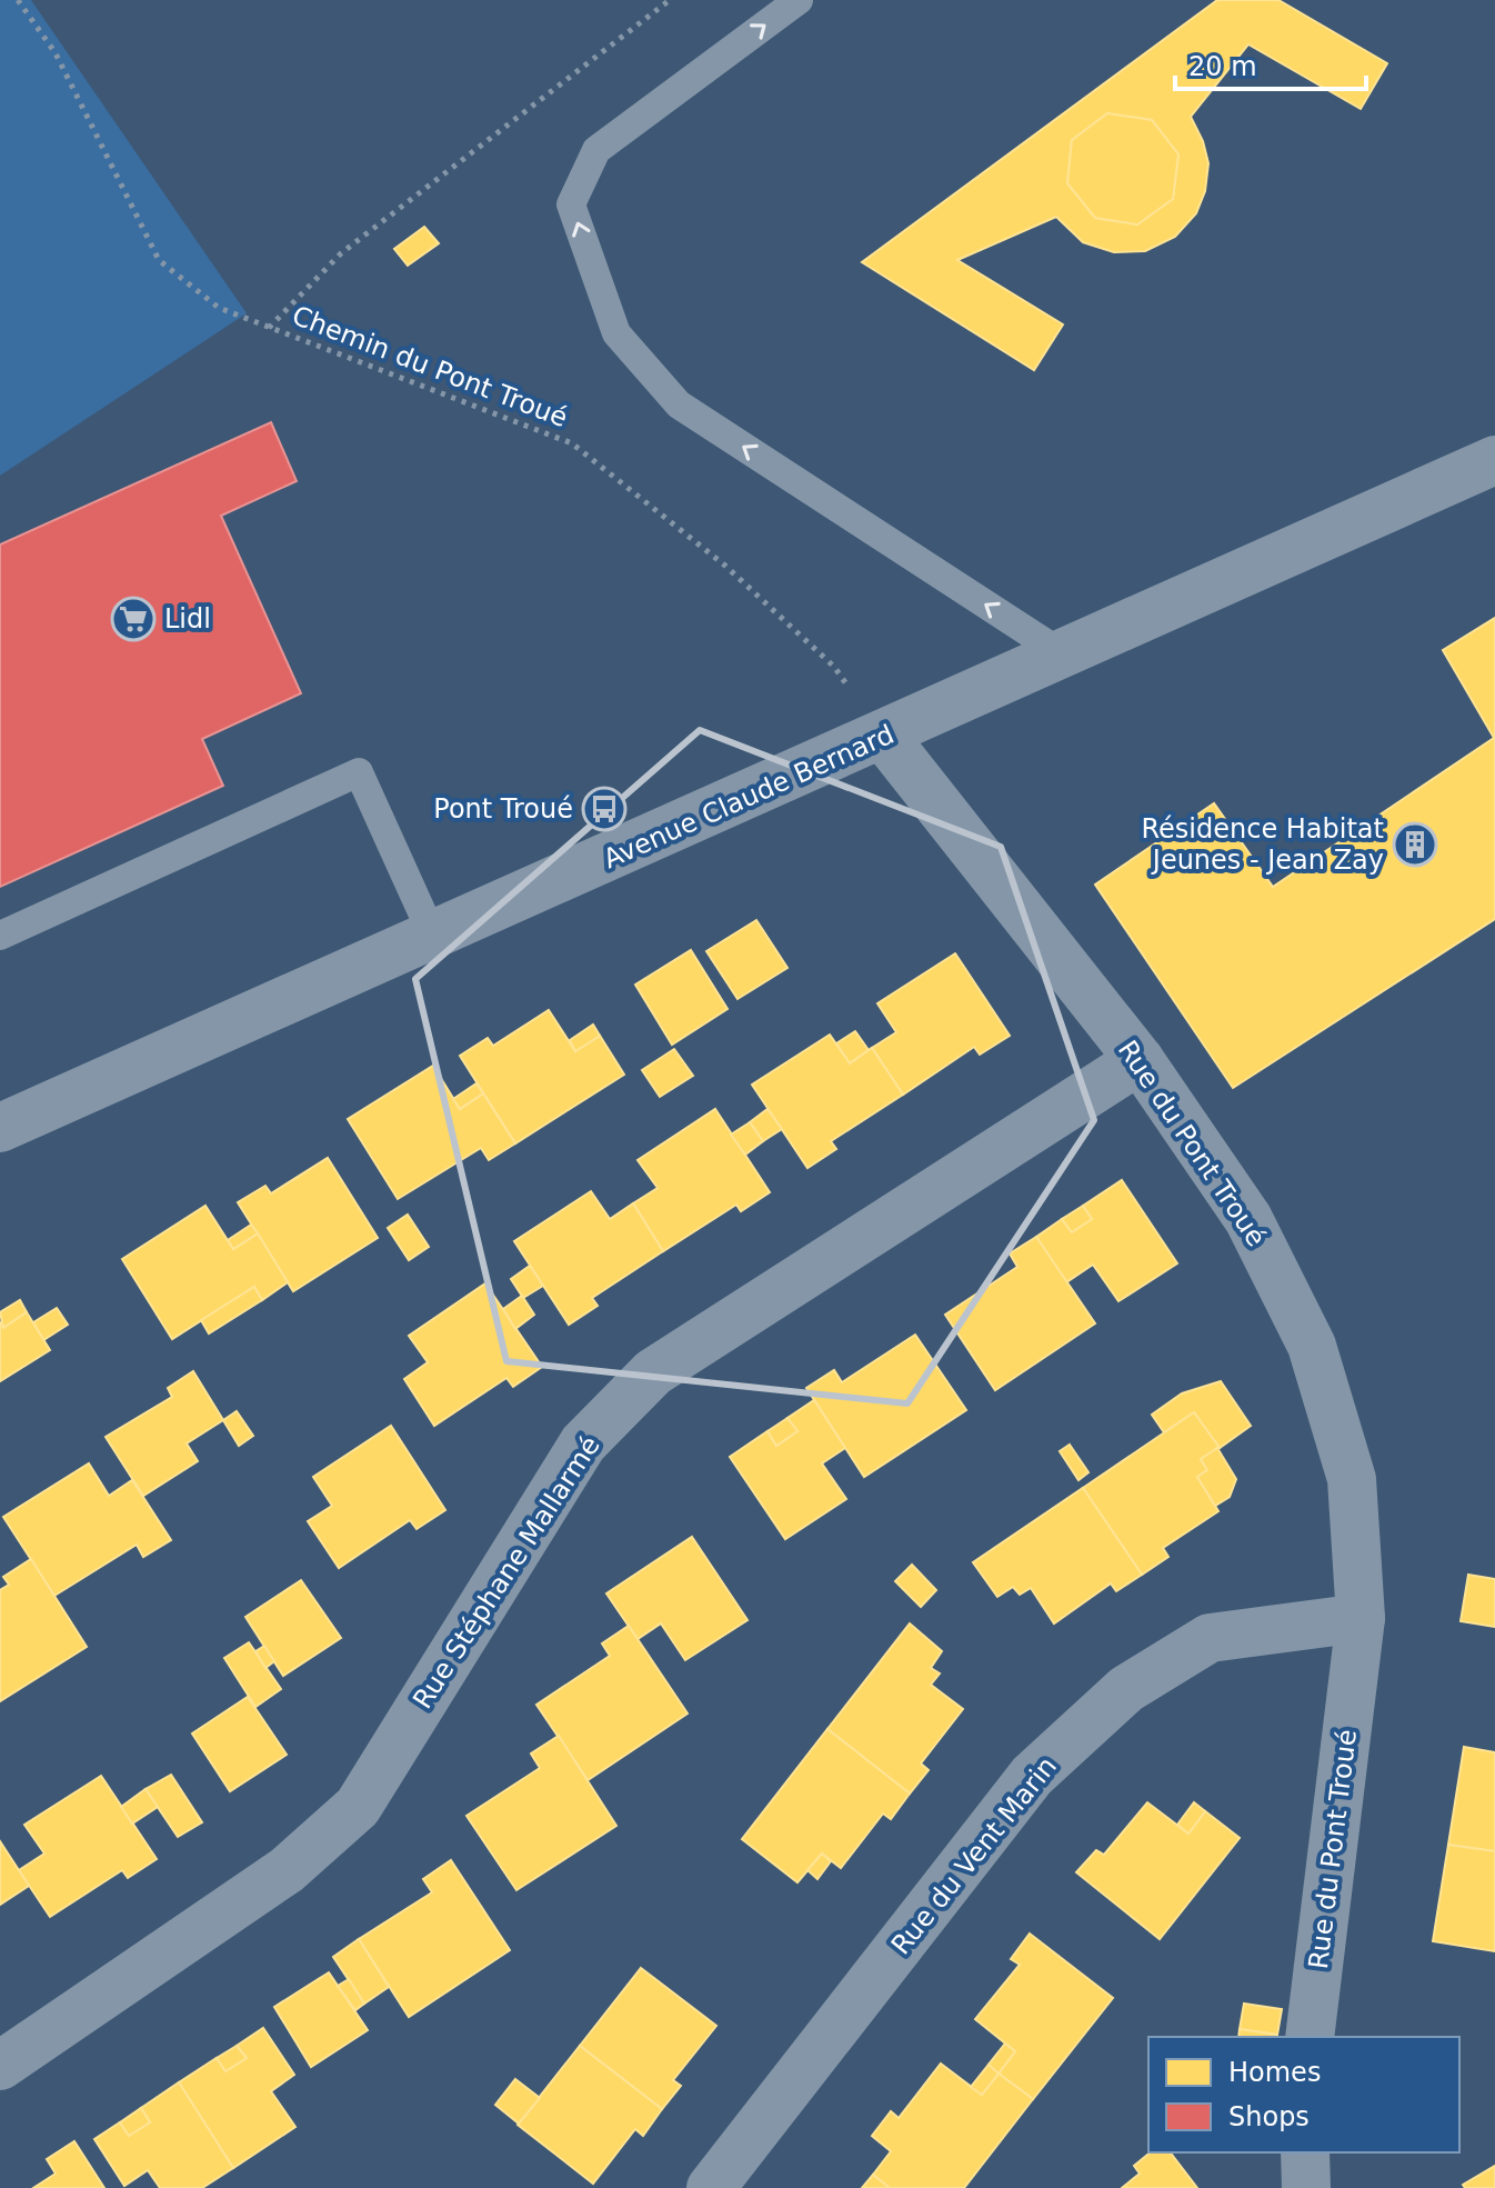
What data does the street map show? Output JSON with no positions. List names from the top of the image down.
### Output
{
  "streets": {
    "street": [
      "Avenue Claude Bernard",
      "Rue du Pont Troué",
      "Rue Stéphane Mallarmé",
      "Rue du Vent Marin"
    ],
    "path": ["Chemin du Pont Troué"]
  },
  "crossings": [
    ["Chemin du Pont Troué", "Avenue Claude Bernard"],
    ["Chemin du Pont Troué", "Rue du Pont Troué"],
    ["Avenue Claude Bernard", "Rue du Pont Troué"],
    ["Rue du Pont Troué", "Rue Stéphane Mallarmé"],
    ["Rue du Pont Troué", "Rue du Vent Marin"]
  ],
  "places": {
    "supermarket": ["Lidl"],
    "bus stop": ["Pont Troué"],
    "building": ["Résidence Habitat Jeunes - Jean Zay"]
  },
  "legend": ["Homes", "Shops"],
  "scale_bar": "20 m"
}
